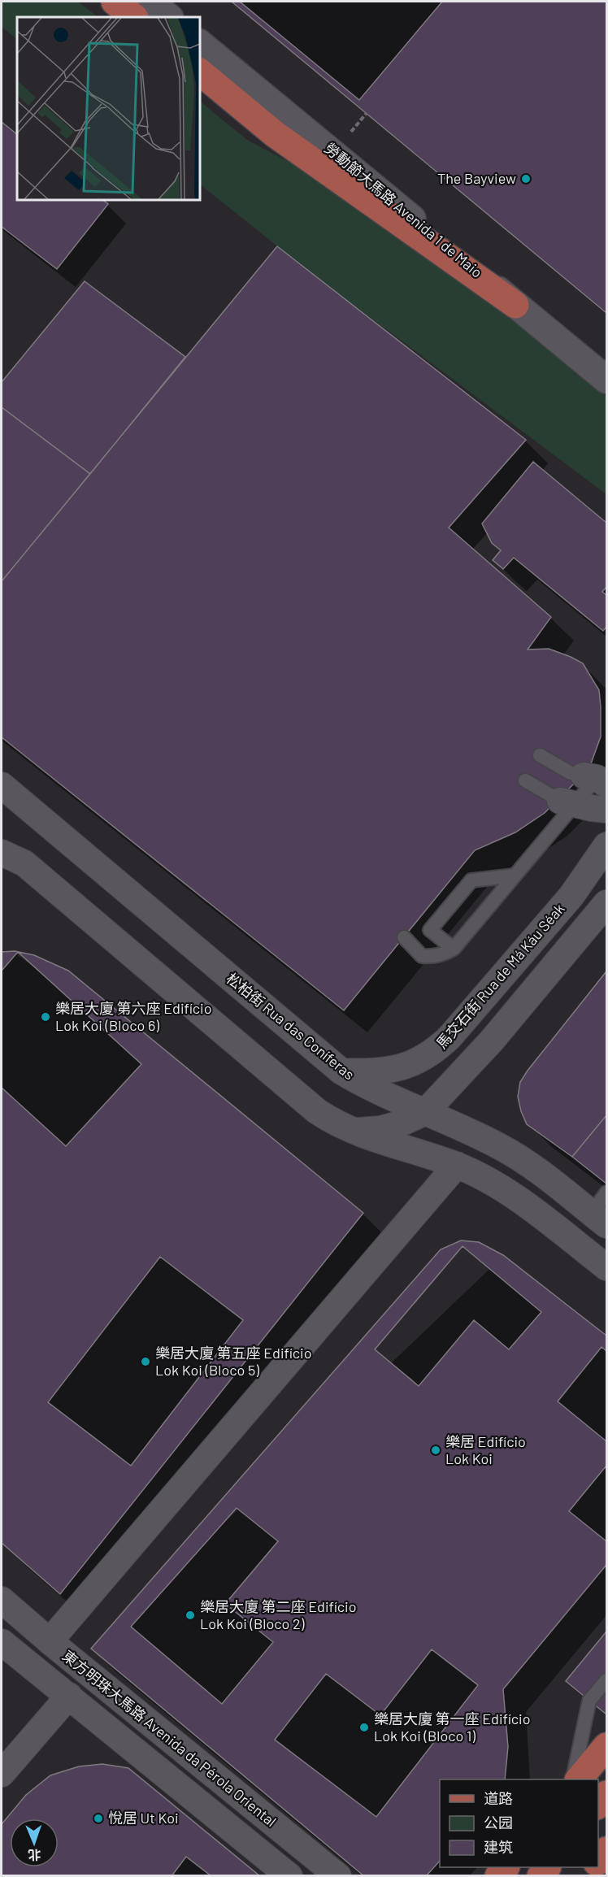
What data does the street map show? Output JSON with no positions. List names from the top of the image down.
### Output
{
  "streets": {
    "street": [
      "勞動節大馬路 Avenida 1 de Maio",
      "馬交石街 Rua de Má Káu Séak",
      "松柏街 Rua das Coníferas",
      "東方明珠大馬路 Avenida da Pérola Oriental"
    ]
  },
  "crossings": [
    ["馬交石街 Rua de Má Káu Séak", "松柏街 Rua das Coníferas"]
  ],
  "places": [
    "The Bayview",
    "樂居大廈 第六座 Edifício Lok Koi (Bloco 6)",
    "樂居大廈 第五座 Edifício Lok Koi (Bloco 5)",
    "樂居 Edifício Lok Koi",
    "樂居大廈 第二座 Edifício Lok Koi (Bloco 2)",
    "樂居大廈 第一座 Edifício Lok Koi (Bloco 1)",
    "悅居 Ut Koi"
  ],
  "legend": ["道路", "公园", "建筑"],
  "north": "bottom"
}
